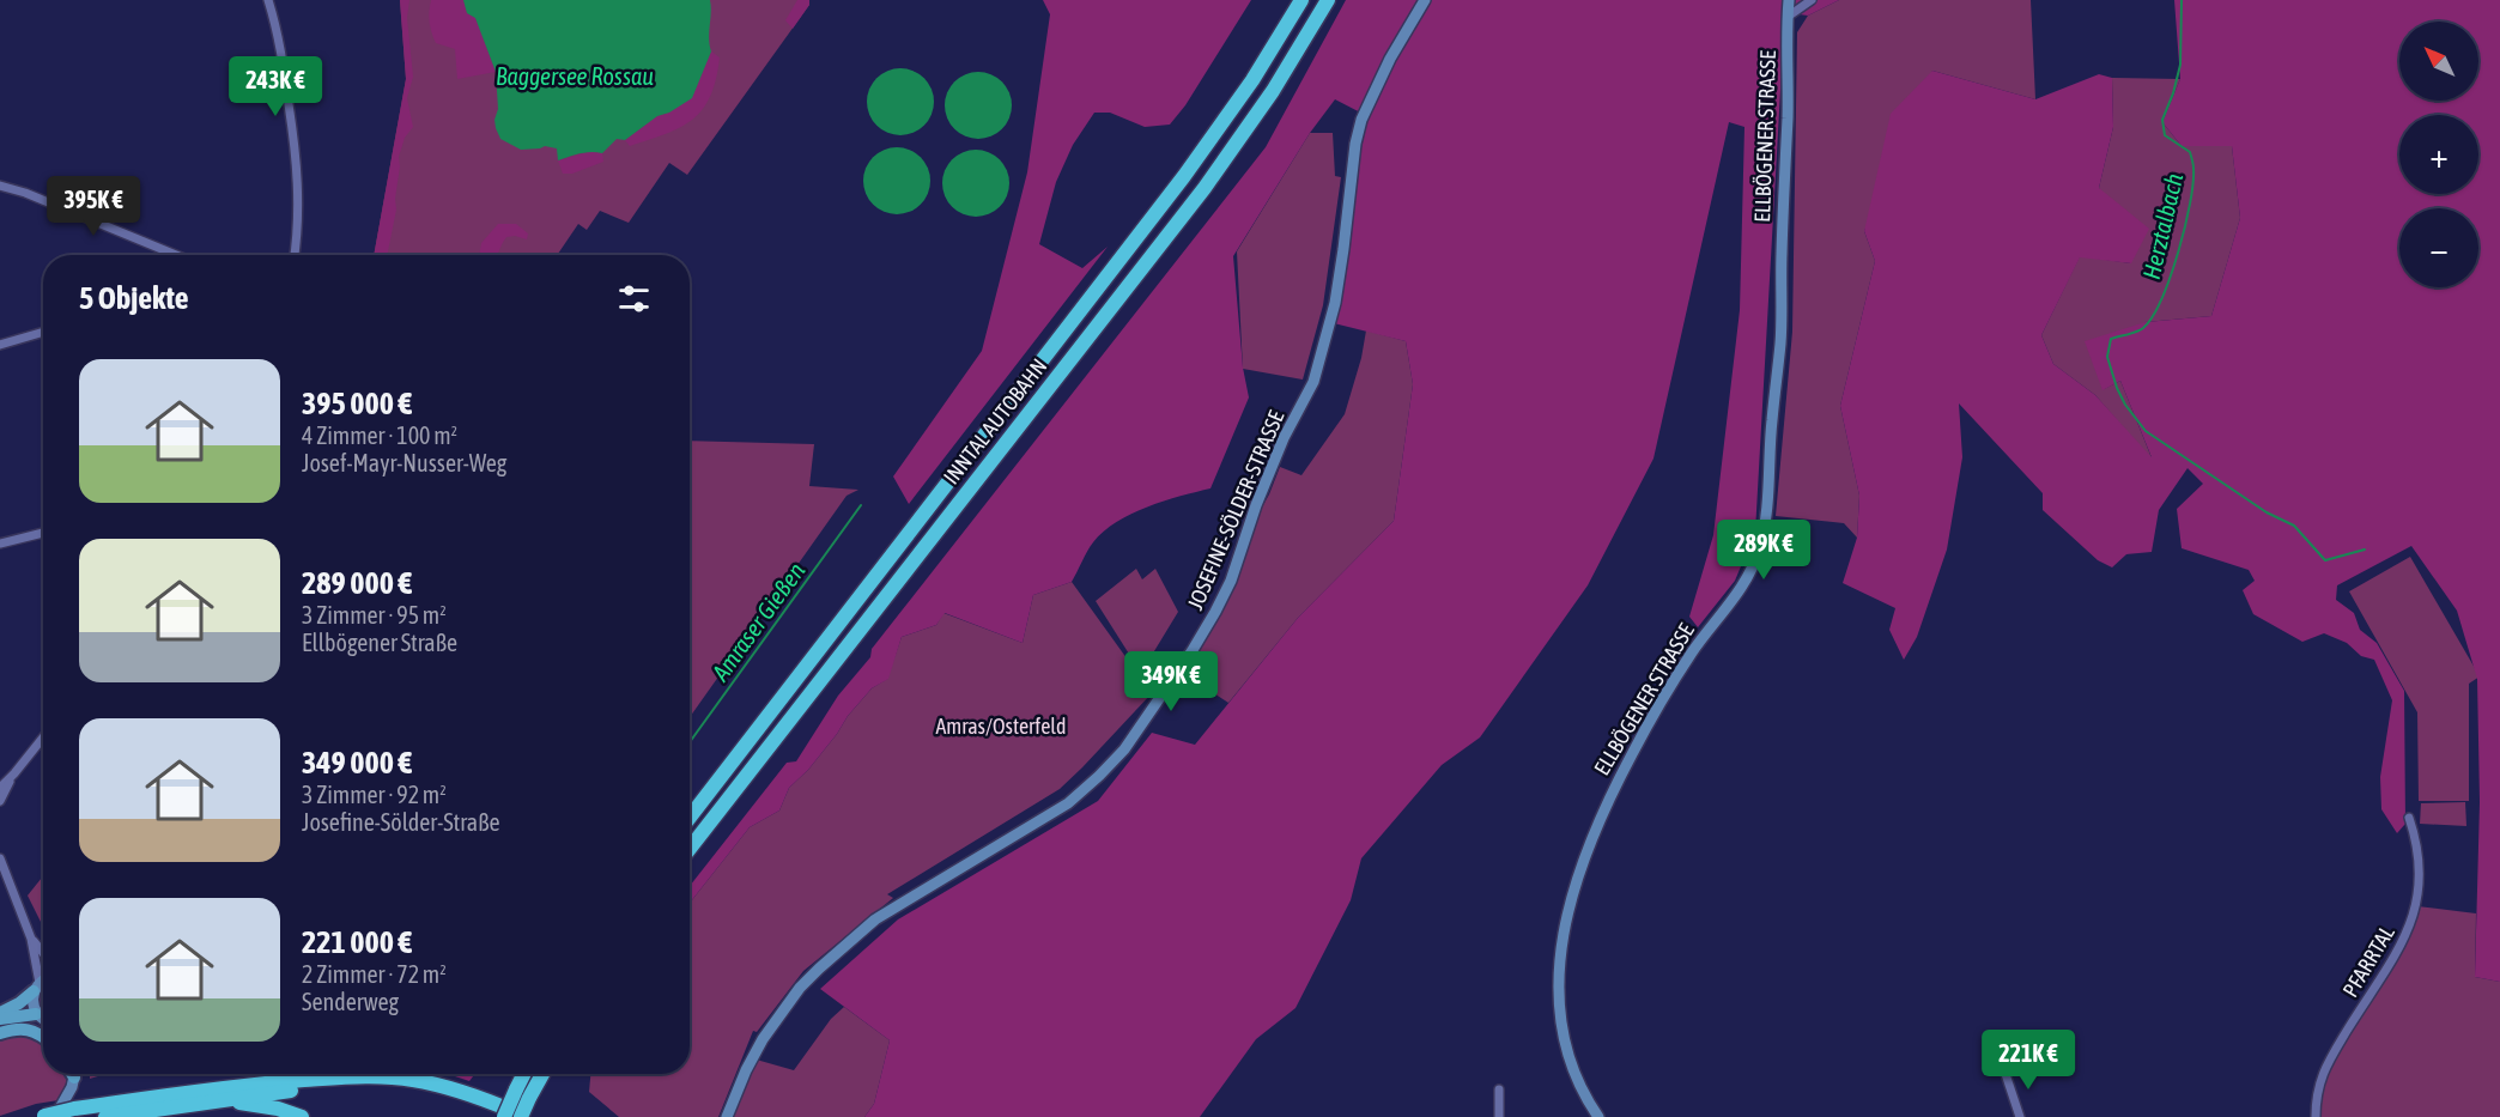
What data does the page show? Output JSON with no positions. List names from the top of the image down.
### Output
{
  "streets": {
    "highway": ["INNTAL AUTOBAHN"],
    "main road": ["ELLBÖGENER STRASSE", "JOSEFINE-SÖLDER-STRASSE"],
    "street": ["PFARRTAL"]
  },
  "water": ["Baggersee Rossau", "Herztalbach", "Amraser Gießen"],
  "parks": ["Amras/Osterfeld"],
  "north": "top left",
  "page": {
    "map_buttons": ["+", "−"],
    "price": [
      "243K €",
      "395K €",
      "289K €",
      "349K €",
      "221K €"
    ],
    "heading": "5 Objekte",
    "list": [
      {
        "name": "395 000 €",
        "note": "4 Zimmer · 100 m² · Josef-Mayr-Nusser-Weg"
      },
      {
        "name": "289 000 €",
        "note": "3 Zimmer · 95 m² · Ellbögener Straße"
      },
      {
        "name": "349 000 €",
        "note": "3 Zimmer · 92 m² · Josefine-Sölder-Straße"
      },
      {
        "name": "221 000 €",
        "note": "2 Zimmer · 72 m² · Senderweg"
      }
    ]
  }
}
